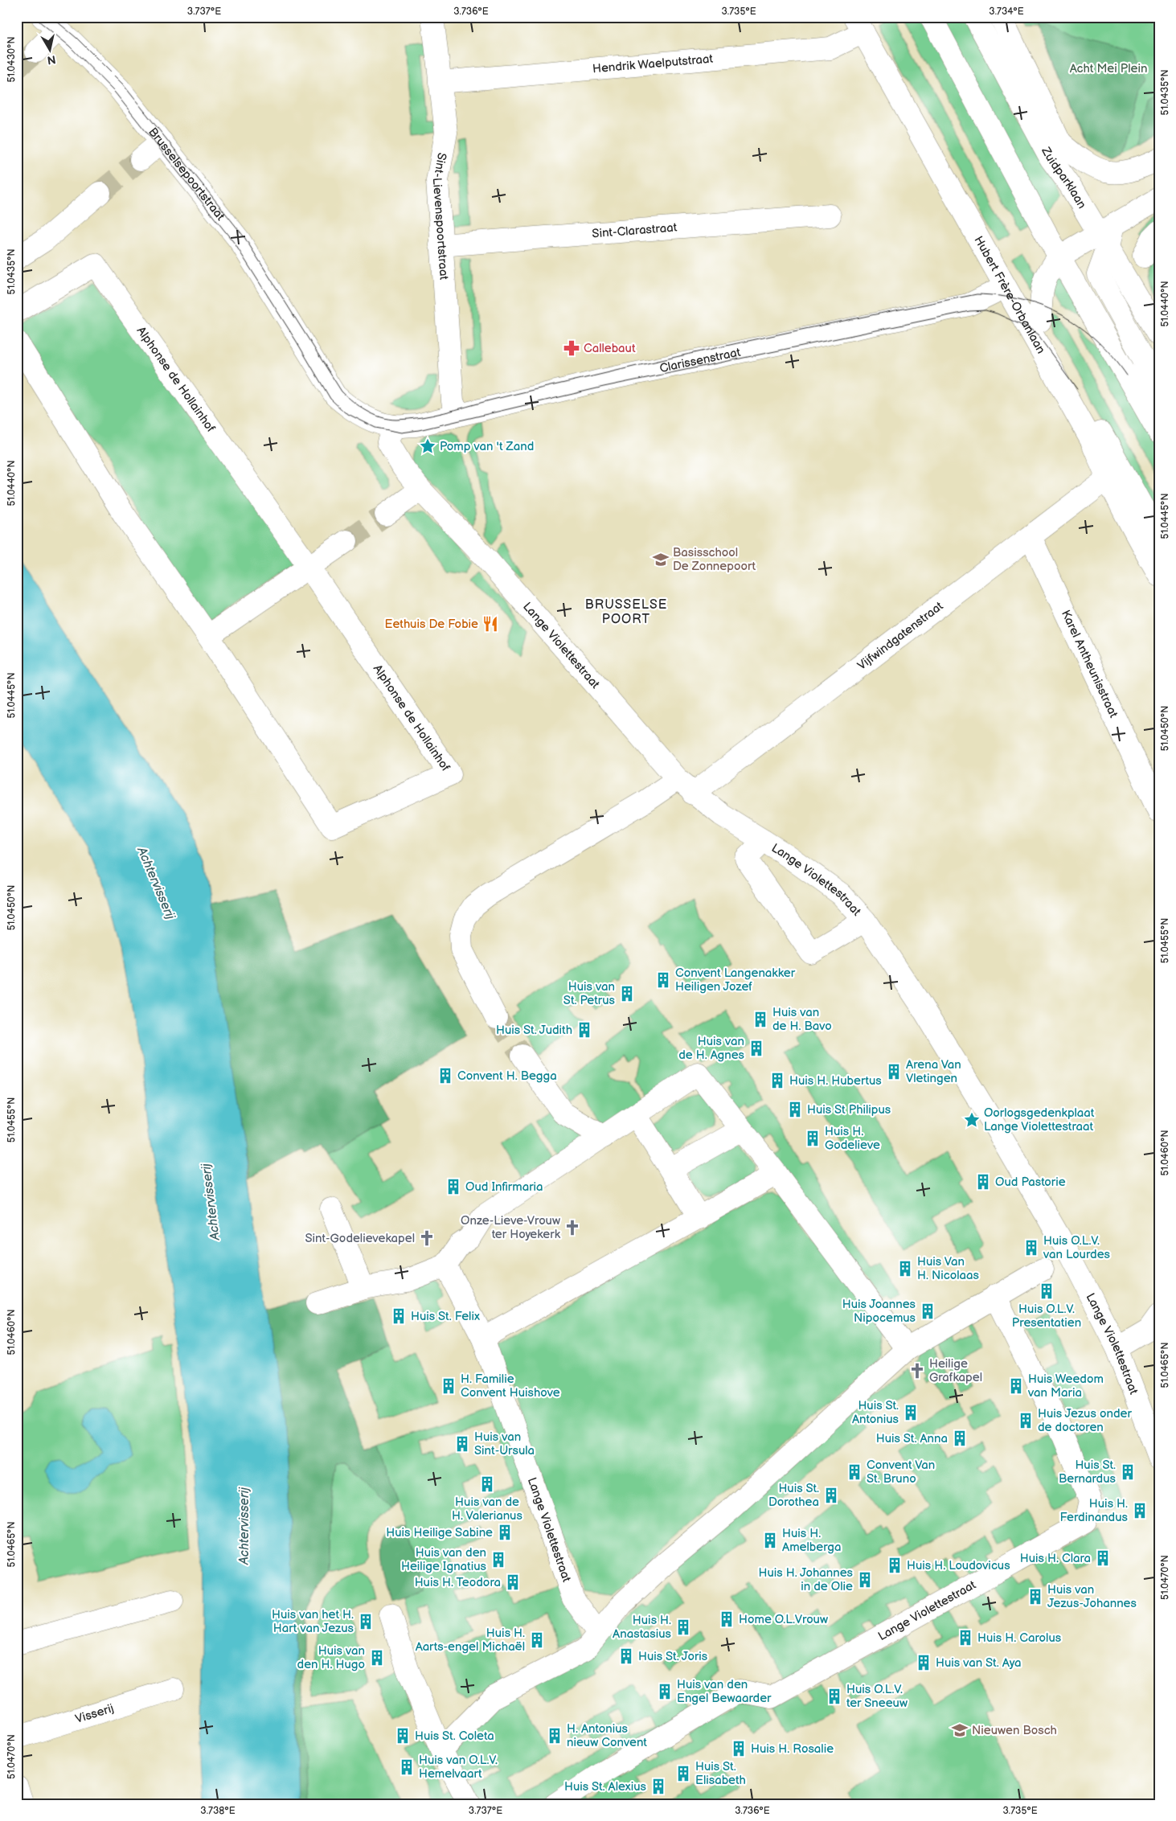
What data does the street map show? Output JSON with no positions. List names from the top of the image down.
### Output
{
  "streets": {
    "main road": [
      "Hendrik Waelputstraat",
      "Brusselsepoortstraat",
      "Zuidparklaan",
      "Sint-Lievenspoortstraat",
      "Sint-Clarastraat",
      "Hubert Frère-Orbanlaan",
      "Clarissenstraat",
      "Alphonse de Hollainhof",
      "Vijfwindgatenstraat",
      "Lange Violettestraat",
      "Karel Antheunisstraat",
      "Visserij"
    ]
  },
  "crossings": [
    ["Hendrik Waelputstraat", "Sint-Lievenspoortstraat"],
    ["Hendrik Waelputstraat", "Hubert Frère-Orbanlaan"],
    ["Brusselsepoortstraat", "Clarissenstraat"],
    ["Brusselsepoortstraat", "Lange Violettestraat"],
    ["Sint-Lievenspoortstraat", "Sint-Clarastraat"],
    ["Sint-Lievenspoortstraat", "Clarissenstraat"],
    ["Hubert Frère-Orbanlaan", "Clarissenstraat"],
    ["Hubert Frère-Orbanlaan", "Vijfwindgatenstraat"],
    ["Clarissenstraat", "Lange Violettestraat"],
    ["Vijfwindgatenstraat", "Lange Violettestraat"],
    ["Vijfwindgatenstraat", "Karel Antheunisstraat"]
  ],
  "districts": ["BRUSSELSE POORT"],
  "water": ["Achtervisserij"],
  "parks": ["Acht Mei Plein"],
  "places": {
    "pharmacy": ["Callebaut"],
    "place": ["Pomp van 't Zand", "Oorlogsgedenkplaat Lange Violettestraat"],
    "school or university": ["Basisschool De Zonnepoort", "Nieuwen Bosch"],
    "restaurant": ["Eethuis De Fobie"],
    "building": [
      "Convent Langenakker Heiligen Jozef",
      "Huis van St. Petrus",
      "Huis van de H. Bavo",
      "Huis St. Judith",
      "Huis van de H. Agnes",
      "Arena Van Vletingen",
      "Convent H. Begga",
      "Huis H. Hubertus",
      "Huis St Philipus",
      "Huis H. Godelieve",
      "Oud Pastorie",
      "Oud Infirmaria",
      "Huis O.L.V. van Lourdes",
      "Huis Van H. Nicolaas",
      "Huis O.L.V. Presentatien",
      "Huis Joannes Nipocemus",
      "Huis St. Felix",
      "H. Familie Convent Huishove",
      "Huis Weedom van Maria",
      "Huis St. Antonius",
      "Huis Jezus onder de doctoren",
      "Huis St. Anna",
      "Huis van Sint-Ursula",
      "Convent Van St. Bruno",
      "Huis St. Bernardus",
      "Huis van de H. Valerianus",
      "Huis St. Dorothea",
      "Huis H. Ferdinandus",
      "Huis Heilige Sabine",
      "Huis H. Amelberga",
      "Huis H. Clara",
      "Huis van den Heilige Ignatius",
      "Huis H. Loudovicus",
      "Huis H. Johannes in de Olie",
      "Huis H. Teodora",
      "Huis van Jezus-Johannes",
      "Home O.L.Vrouw",
      "Huis van het H. Hart van Jezus",
      "Huis H. Anastasius",
      "Huis H. Carolus",
      "Huis H. Aarts-engel Michaël",
      "Huis St. Joris",
      "Huis van den H. Hugo",
      "Huis van St. Aya",
      "Huis van den Engel Bewaarder",
      "Huis O.L.V. ter Sneeuw",
      "Huis St. Coleta",
      "H. Antonius nieuw Convent",
      "Huis H. Rosalie",
      "Huis van O.L.V. Hemelvaart",
      "Huis St. Elisabeth",
      "Huis St. Alexius"
    ],
    "church": ["Onze-Lieve-Vrouw ter Hoyekerk", "Sint-Godelievekapel", "Heilige Grafkapel"]
  },
  "north": "bottom",
  "coordinates": [
    "3.737°E",
    "3.736°E",
    "3.735°E",
    "3.734°E",
    "51.0430°N",
    "51.0435°N",
    "51.0440°N",
    "51.0445°N",
    "51.0450°N",
    "51.0455°N",
    "51.0460°N",
    "51.0465°N",
    "51.0470°N",
    "3.738°E"
  ]
}
